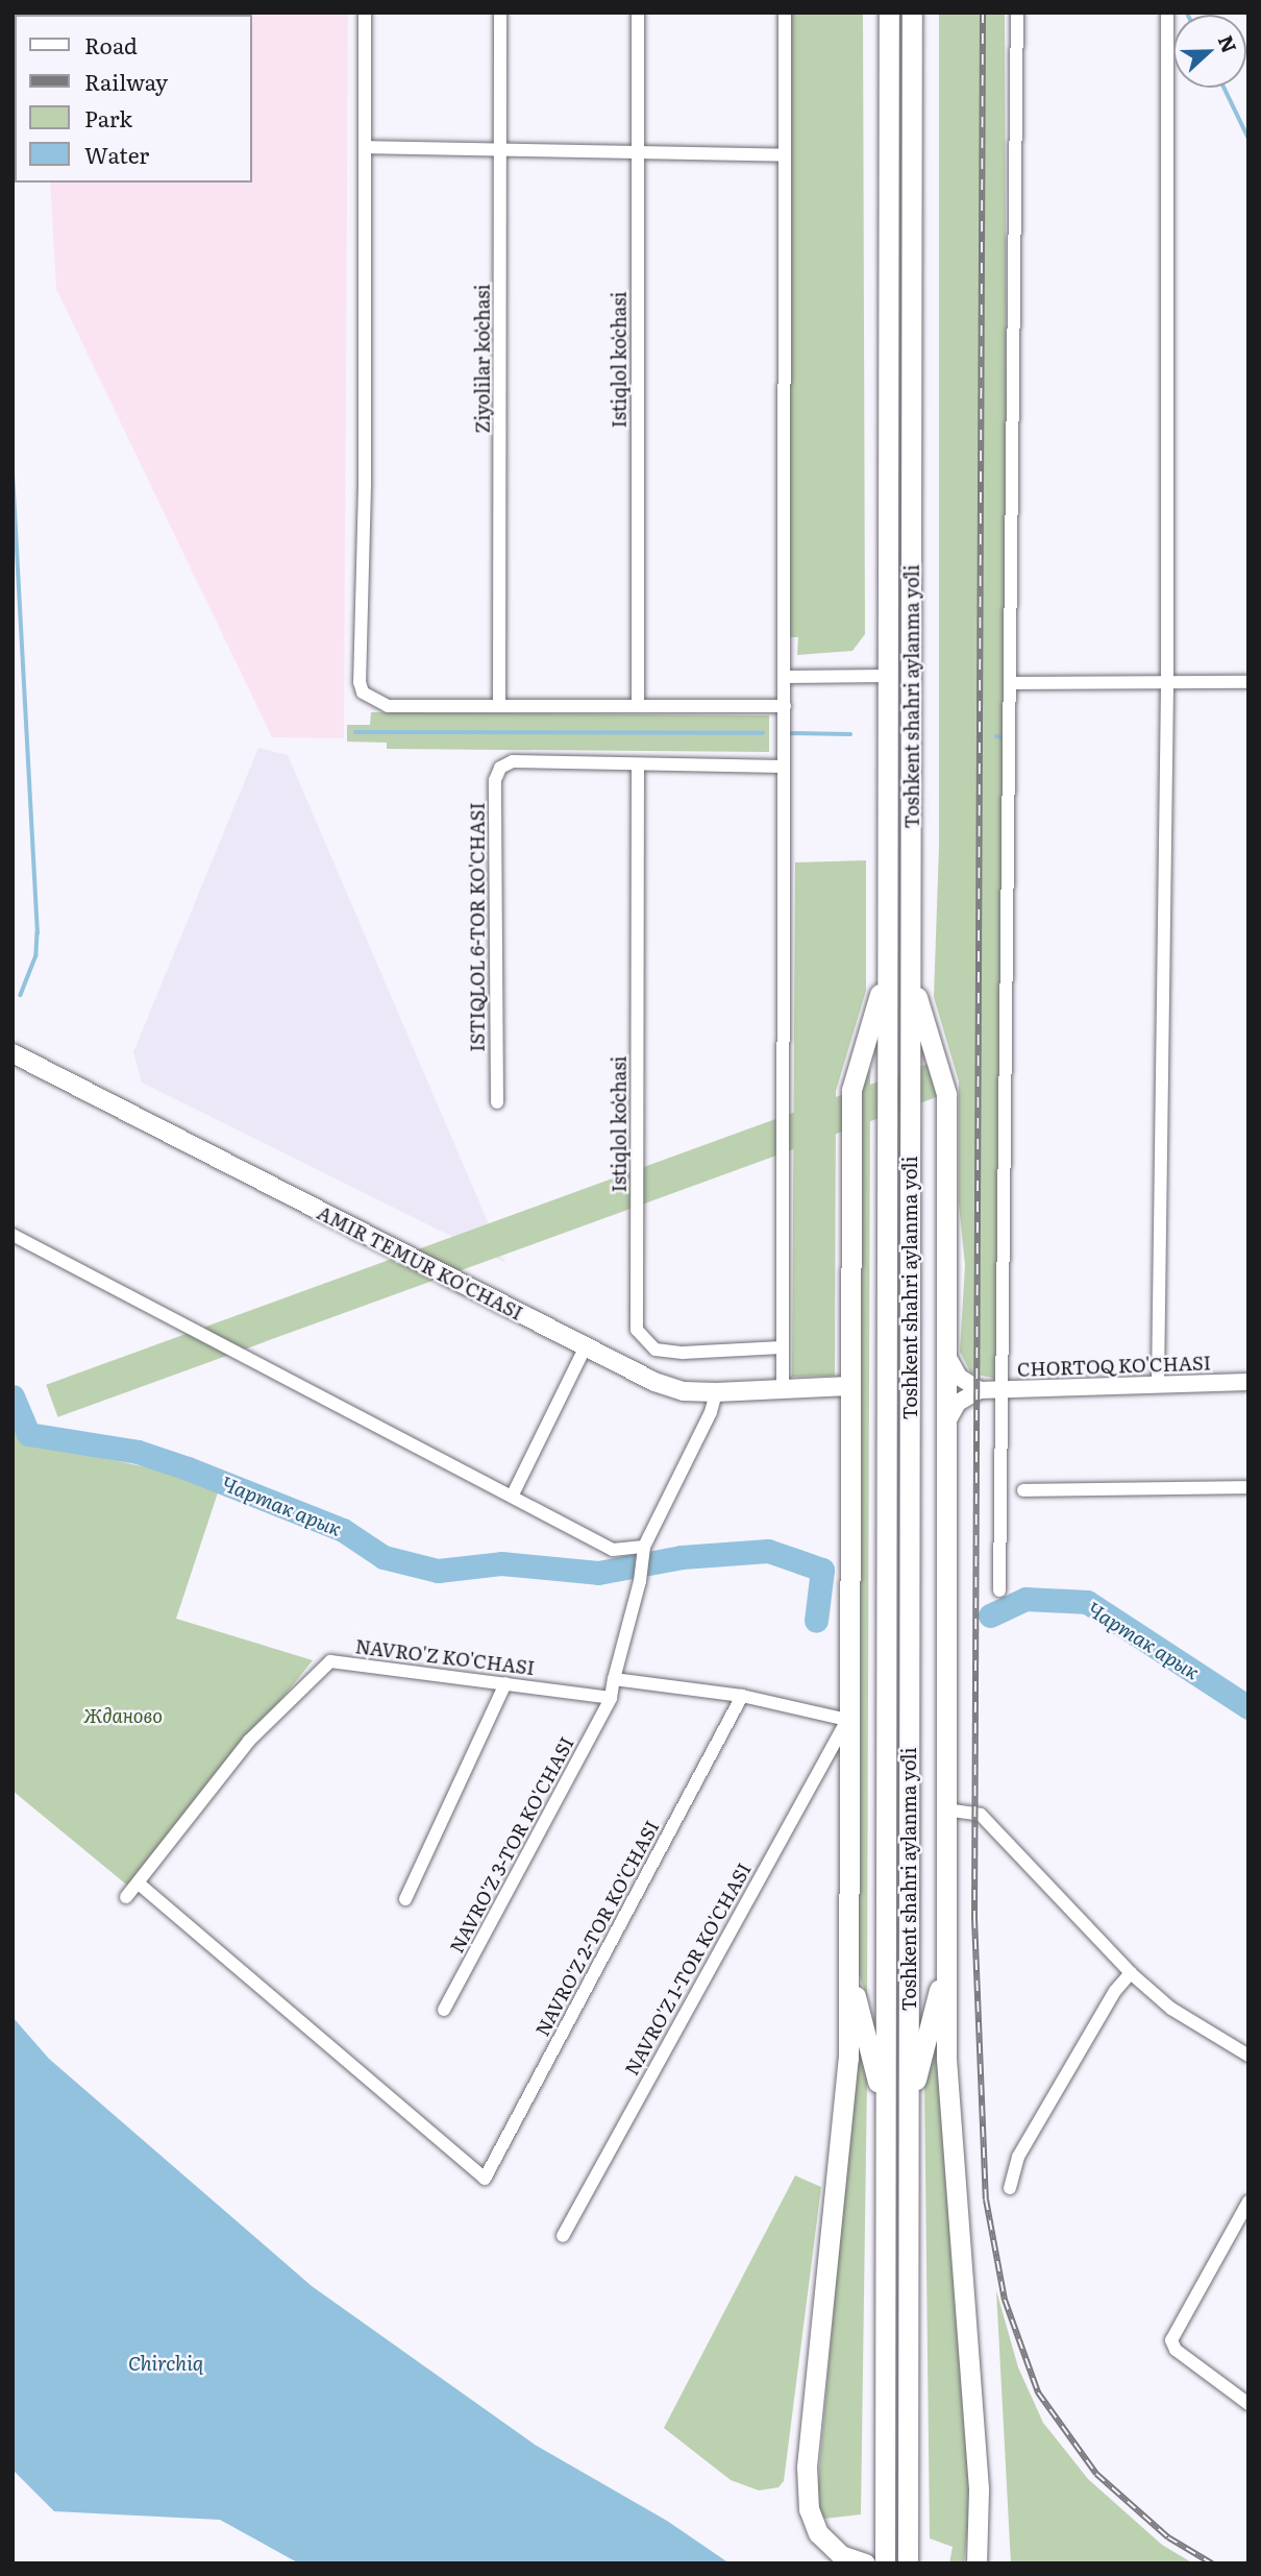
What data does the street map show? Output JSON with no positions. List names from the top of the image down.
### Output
{
  "streets": {
    "highway": ["Toshkent shahri aylanma yoʻli"],
    "main road": ["AMIR TEMUR KO'CHASI"],
    "street": [
      "Ziyolilar koʻchasi",
      "Istiqlol koʻchasi",
      "ISTIQLOL 6-TOR KO'CHASI",
      "CHORTOQ KO'CHASI",
      "NAVRO'Z KO'CHASI",
      "NAVRO'Z 3-TOR KO'CHASI",
      "NAVRO'Z 2-TOR KO'CHASI",
      "NAVRO'Z 1-TOR KO'CHASI"
    ]
  },
  "crossings": [
    ["Istiqlol koʻchasi", "ISTIQLOL 6-TOR KO'CHASI"],
    ["NAVRO'Z KO'CHASI", "NAVRO'Z 3-TOR KO'CHASI"],
    ["NAVRO'Z KO'CHASI", "NAVRO'Z 2-TOR KO'CHASI"]
  ],
  "water": ["Чартак арык", "Chirchiq"],
  "parks": ["Жданово"],
  "legend": [
    "Road",
    "Railway",
    "Park",
    "Water"
  ],
  "north": "right"
}
